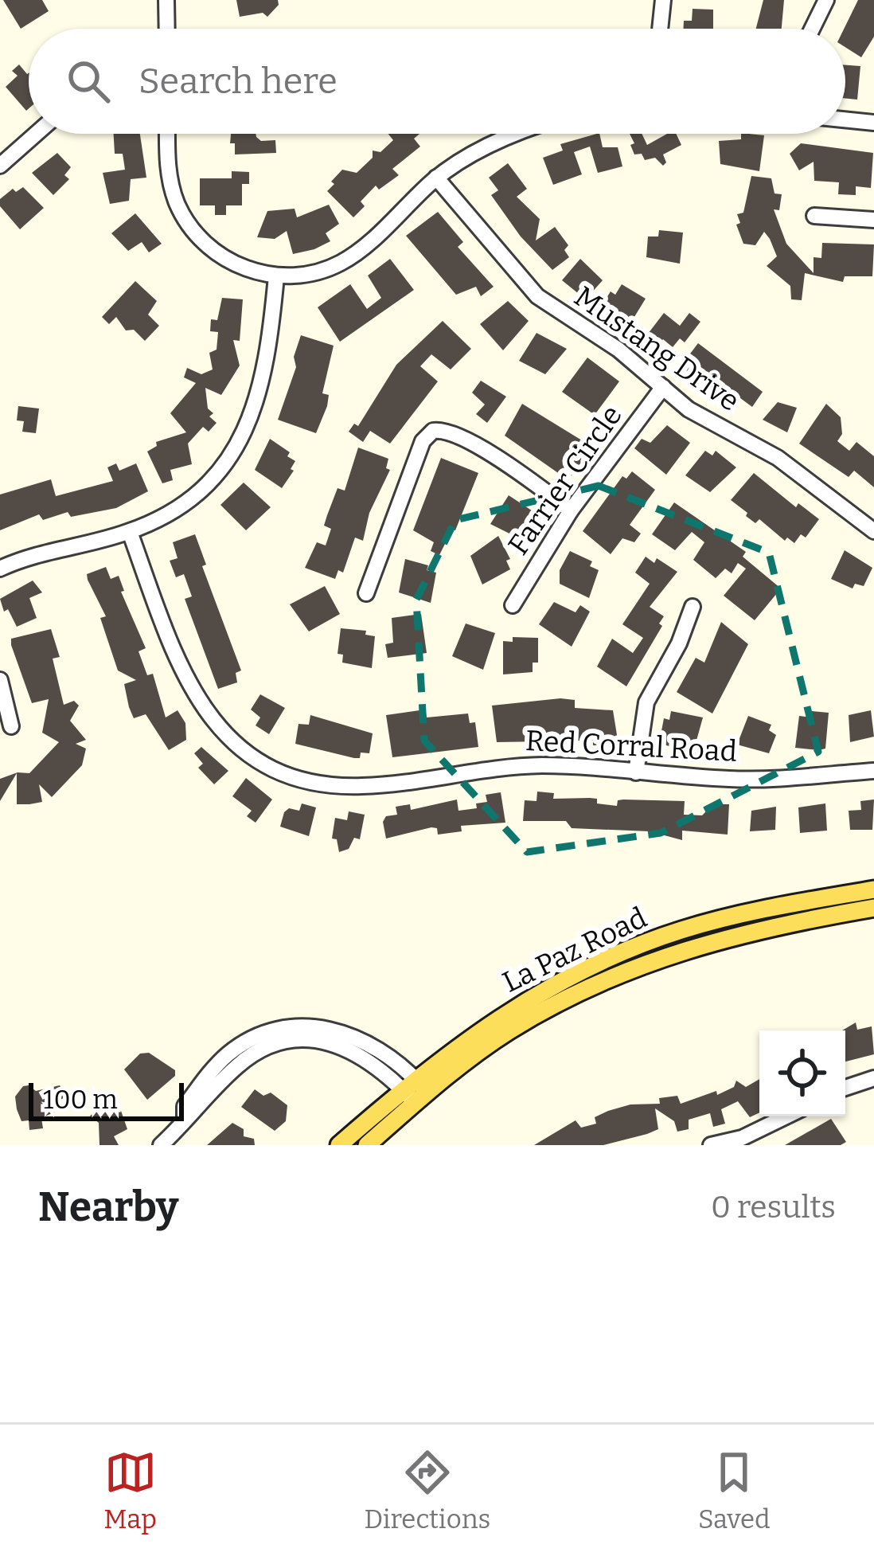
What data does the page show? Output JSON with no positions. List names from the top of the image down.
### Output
{
  "streets": {
    "main road": ["La Paz Road"],
    "street": ["Mustang Drive", "Farrier Circle", "Red Corral Road"]
  },
  "crossings": [
    ["Mustang Drive", "Farrier Circle"]
  ],
  "scale_bar": "100 m",
  "page": {
    "search": "Search here",
    "scale": "100 m",
    "heading": ["Nearby", "0 results"],
    "nav": ["Map", "Directions", "Saved"]
  }
}
